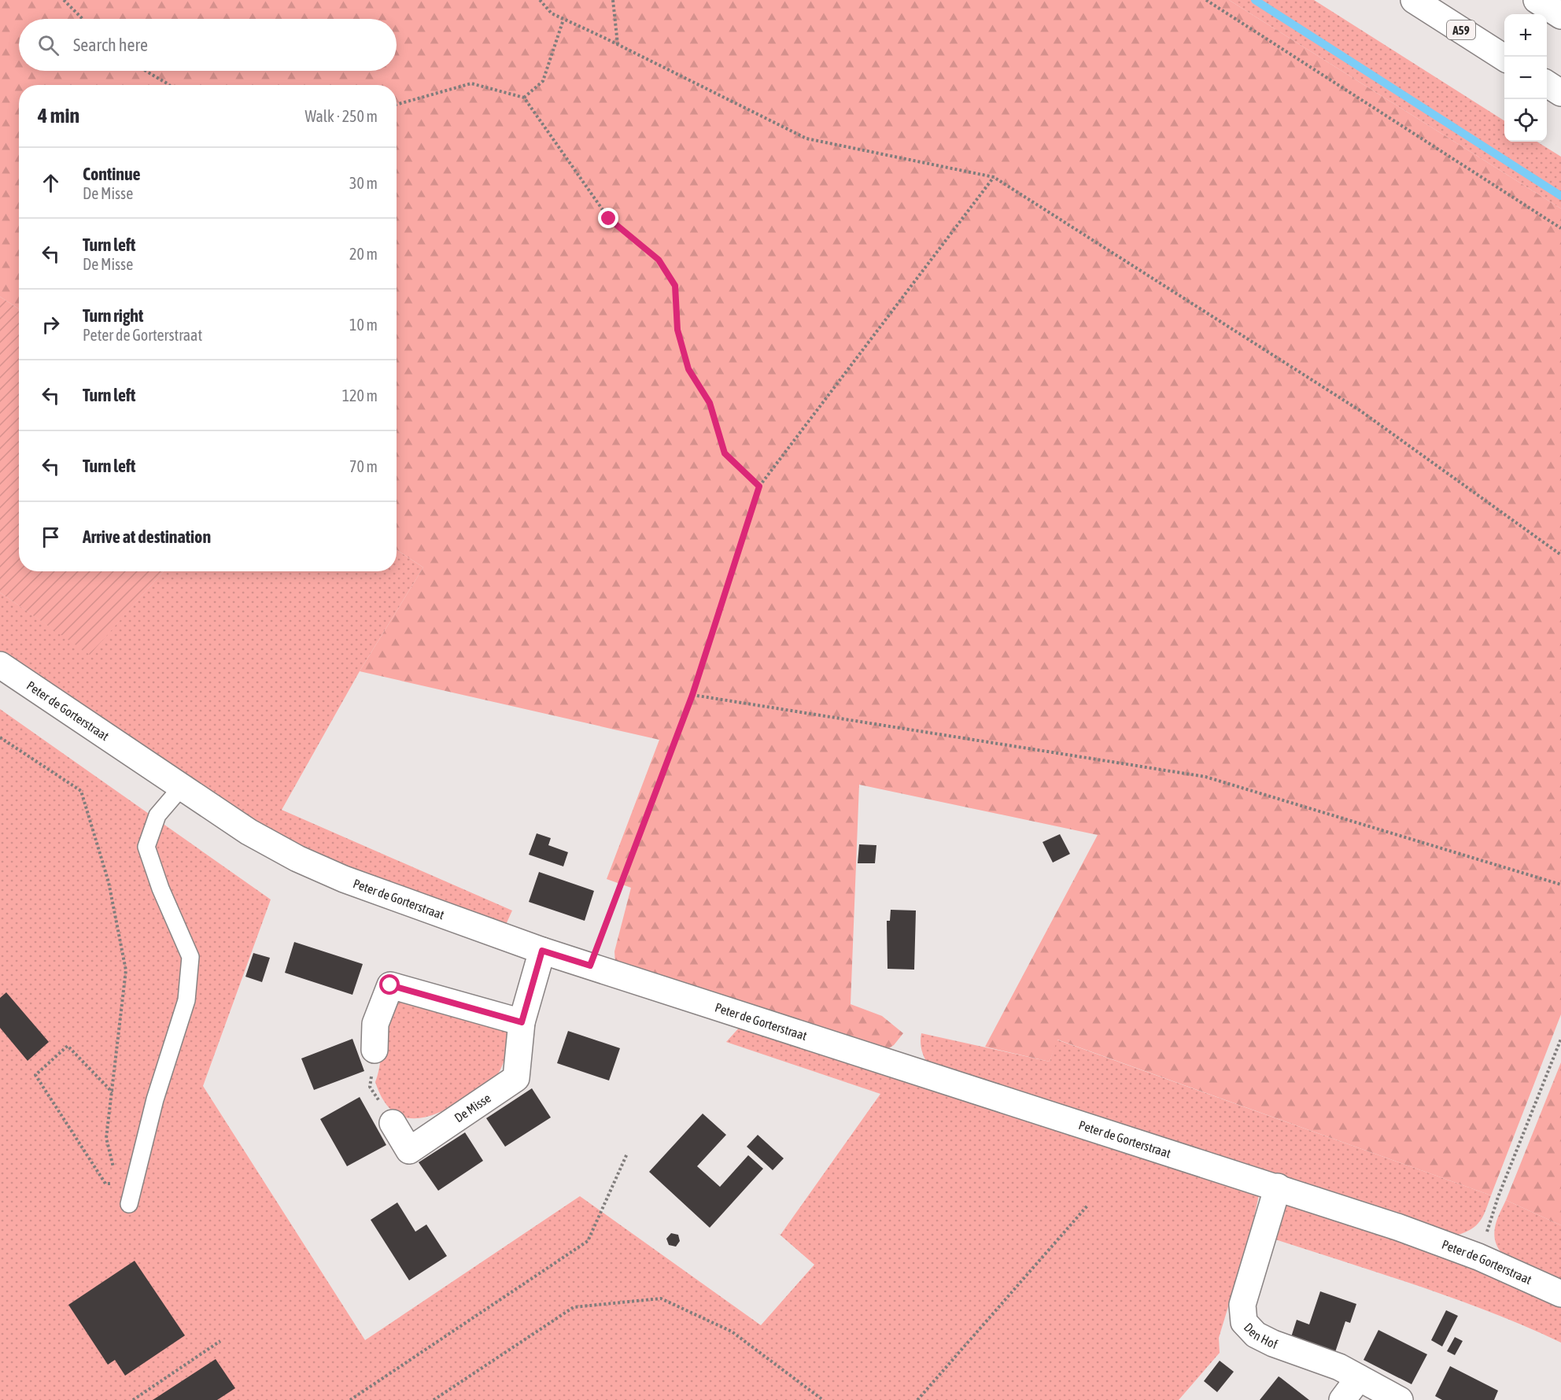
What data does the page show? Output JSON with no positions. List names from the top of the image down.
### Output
{
  "streets": {
    "main road": [
      "A59",
      "Peter de Gorterstraat",
      "De Misse",
      "Den Hof"
    ]
  },
  "crossings": [
    ["Peter de Gorterstraat", "De Misse"],
    ["Peter de Gorterstraat", "Den Hof"]
  ],
  "page": {
    "map_buttons": ["+", "−"],
    "search": "Search here",
    "heading": ["4 min", "Walk · 250 m"],
    "list": [
      ["Continue", "De Misse", "30 m"],
      ["Turn left", "De Misse", "20 m"],
      ["Turn right", "Peter de Gorterstraat", "10 m"],
      ["Turn left", "120 m"],
      ["Turn left", "70 m"],
      "Arrive at destination"
    ]
  }
}
